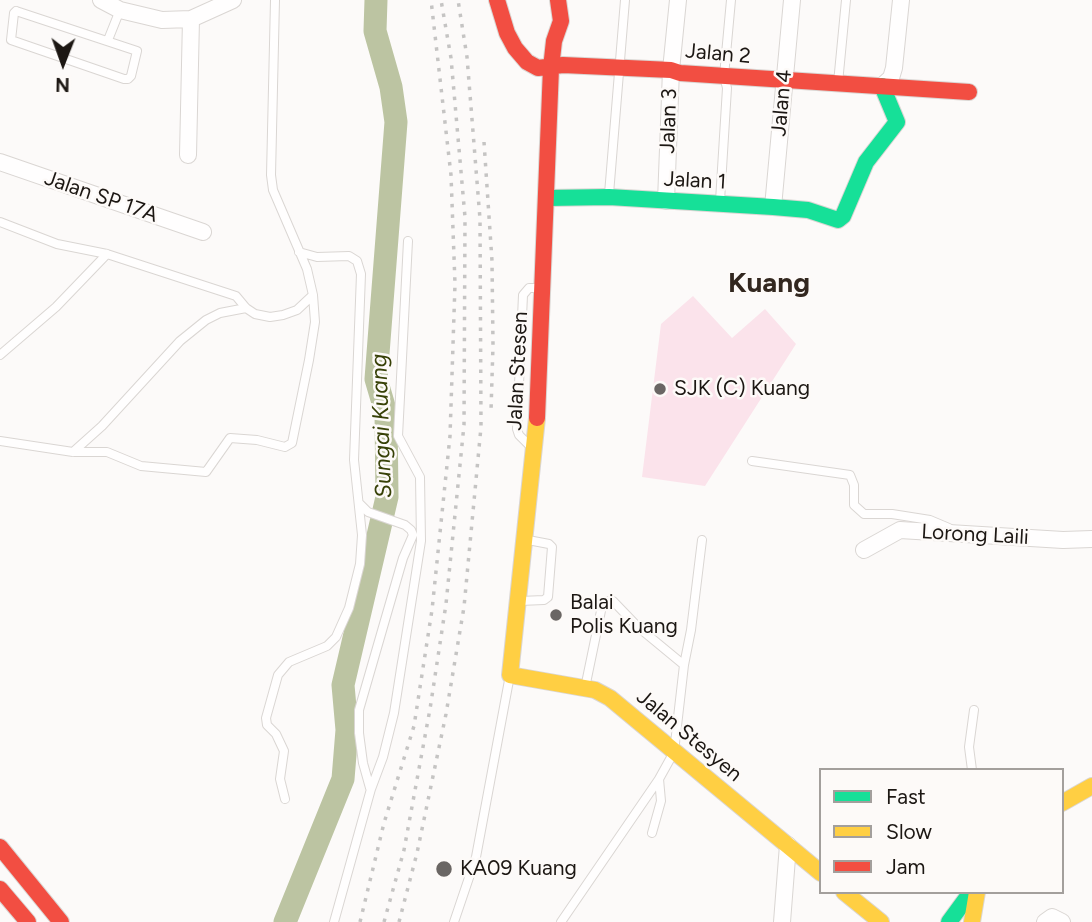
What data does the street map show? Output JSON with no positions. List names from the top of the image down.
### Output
{
  "streets": {
    "main road": [
      "Jalan 2",
      "Jalan 1",
      "Jalan Stesen",
      "Jalan Stesyen"
    ],
    "street": [
      "Jalan 4",
      "Jalan 3",
      "Jalan SP 17A",
      "Lorong Laili"
    ]
  },
  "crossings": [
    ["Jalan 2", "Jalan 4"],
    ["Jalan 2", "Jalan 3"],
    ["Jalan 2", "Jalan 1"],
    ["Jalan 2", "Jalan Stesen"],
    ["Jalan 4", "Jalan 1"],
    ["Jalan 3", "Jalan 1"],
    ["Jalan 1", "Jalan Stesen"],
    ["Jalan Stesen", "Jalan Stesyen"]
  ],
  "districts": ["Kuang"],
  "water": ["Sungai Kuang"],
  "places": ["SJK (C) Kuang", "Balai Polis Kuang", "KA09 Kuang"],
  "legend": ["Fast", "Slow", "Jam"],
  "north": "bottom"
}
